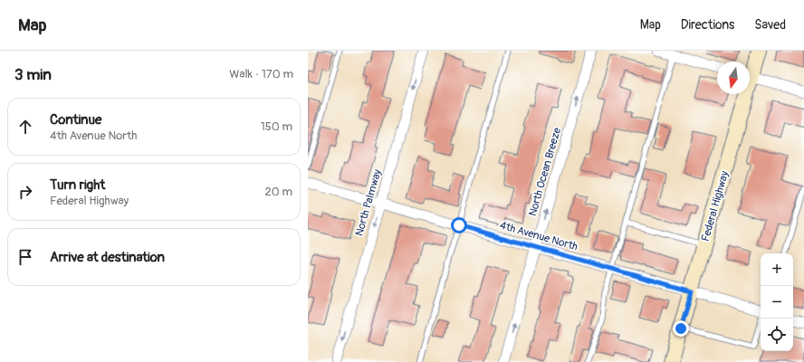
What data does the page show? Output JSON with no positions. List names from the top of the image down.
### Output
{
  "streets": {
    "main road": ["Federal Highway"],
    "street": ["North Ocean Breeze", "North Palmway", "4th Avenue North"]
  },
  "crossings": [
    ["North Ocean Breeze", "4th Avenue North"],
    ["North Palmway", "4th Avenue North"],
    ["Federal Highway", "4th Avenue North"]
  ],
  "one_way": ["North Ocean Breeze", "North Palmway"],
  "north": "bottom",
  "page": {
    "header": "Map",
    "nav": ["Map", "Directions", "Saved"],
    "heading": ["3 min", "Walk · 170 m"],
    "list": [
      ["Continue", "4th Avenue North", "150 m"],
      ["Turn right", "Federal Highway", "20 m"],
      "Arrive at destination"
    ],
    "map_buttons": ["+", "−"]
  }
}
